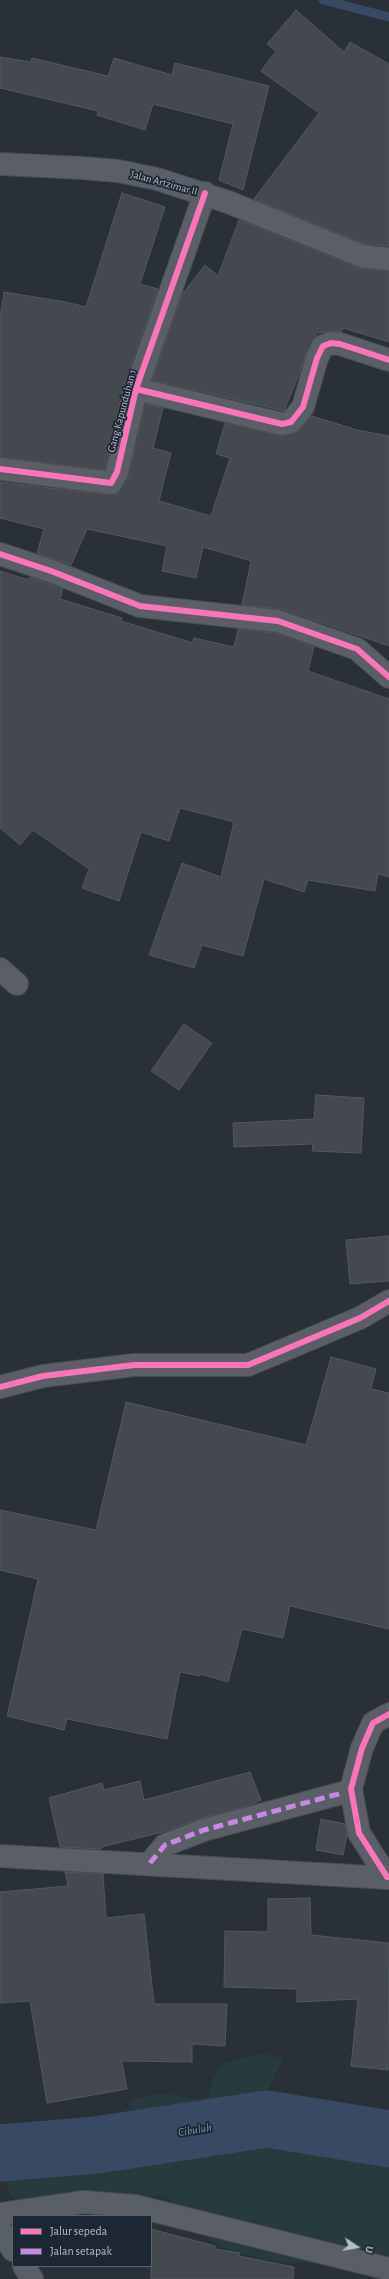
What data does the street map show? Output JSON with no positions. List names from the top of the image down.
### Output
{
  "streets": {
    "street": ["Jalan Artzimar II", "Gang Kapunduhan 1"]
  },
  "crossings": [
    ["Jalan Artzimar II", "Gang Kapunduhan 1"]
  ],
  "water": ["Cibuluh"],
  "legend": ["Jalur sepeda", "Jalan setapak"],
  "north": "right"
}
